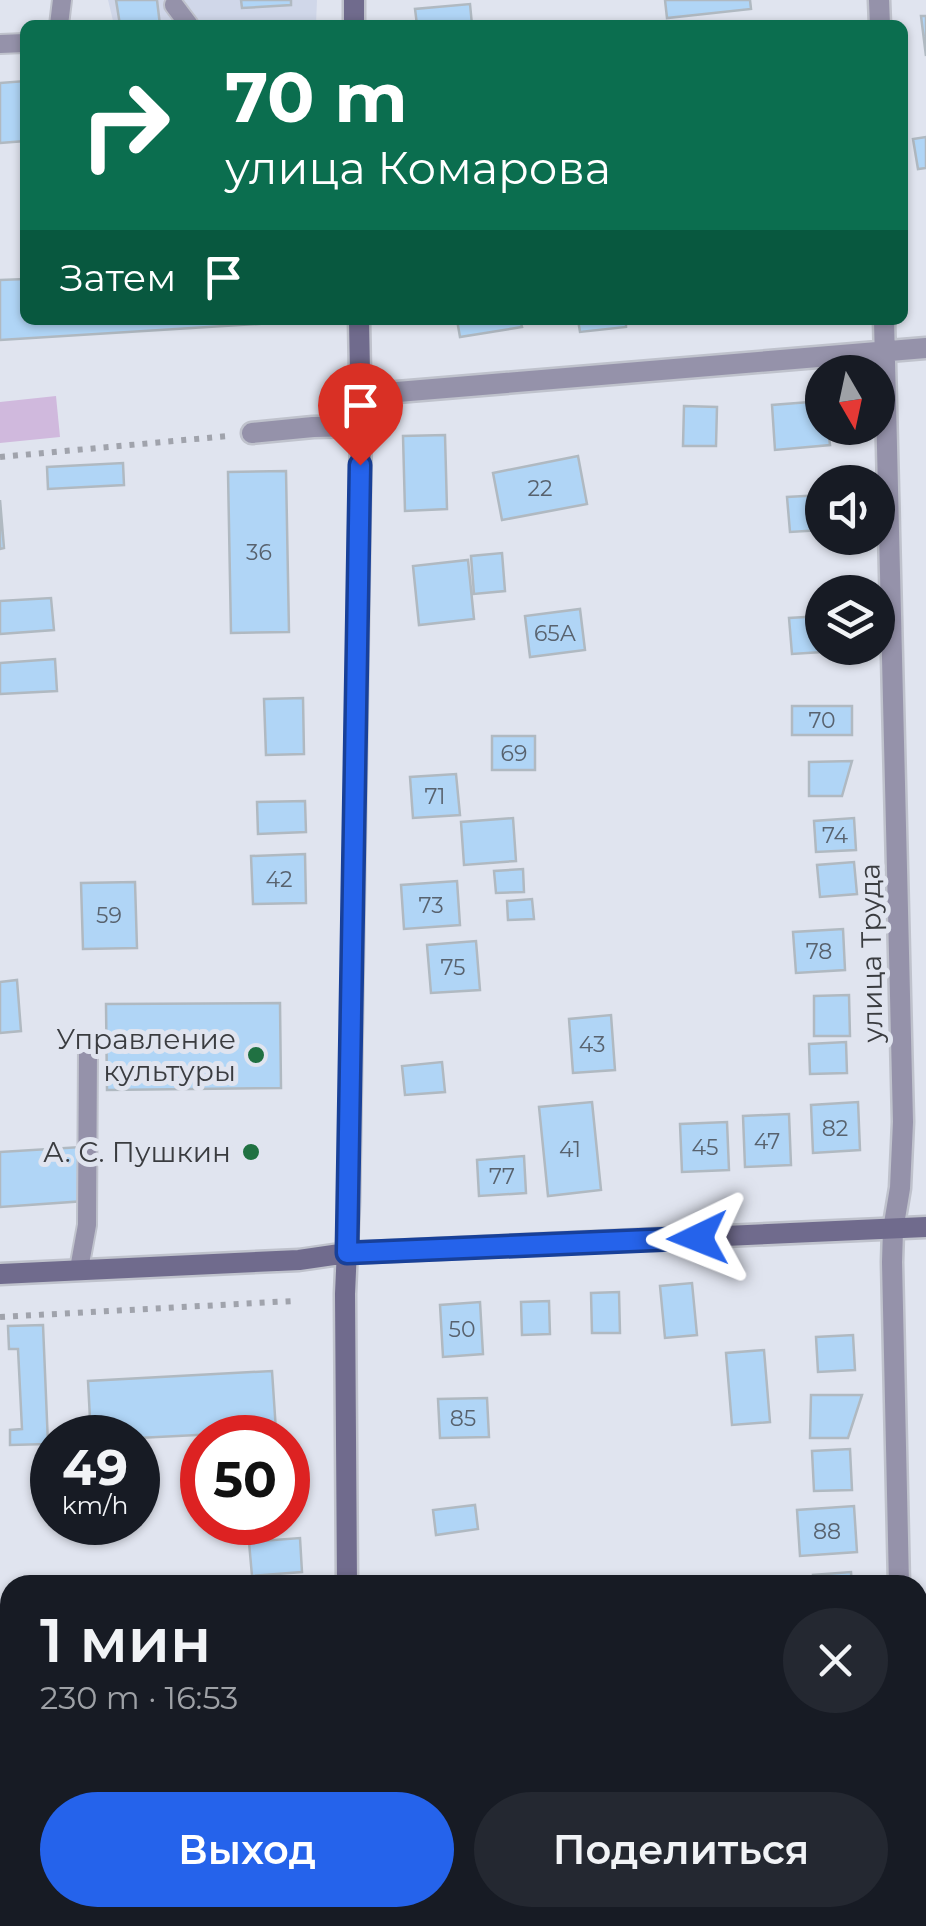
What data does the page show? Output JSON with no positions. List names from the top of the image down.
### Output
{
  "streets": {
    "street": ["улица Труда"]
  },
  "places": ["Управление культуры", "А. С. Пушкин"],
  "house_numbers": [
    "22",
    "36",
    "65А",
    "70",
    "69",
    "71",
    "74",
    "42",
    "73",
    "59",
    "78",
    "75",
    "43",
    "82",
    "47",
    "45",
    "41",
    "77",
    "50",
    "85",
    "88"
  ],
  "north": "bottom",
  "page": {
    "turn": ["70 m", "улица Комарова"],
    "then": "Затем",
    "speed": "49 km/h",
    "limit": "50",
    "heading": ["1 мин", "230 m · 16:53"],
    "buttons": ["Выход", "Поделиться"]
  }
}
